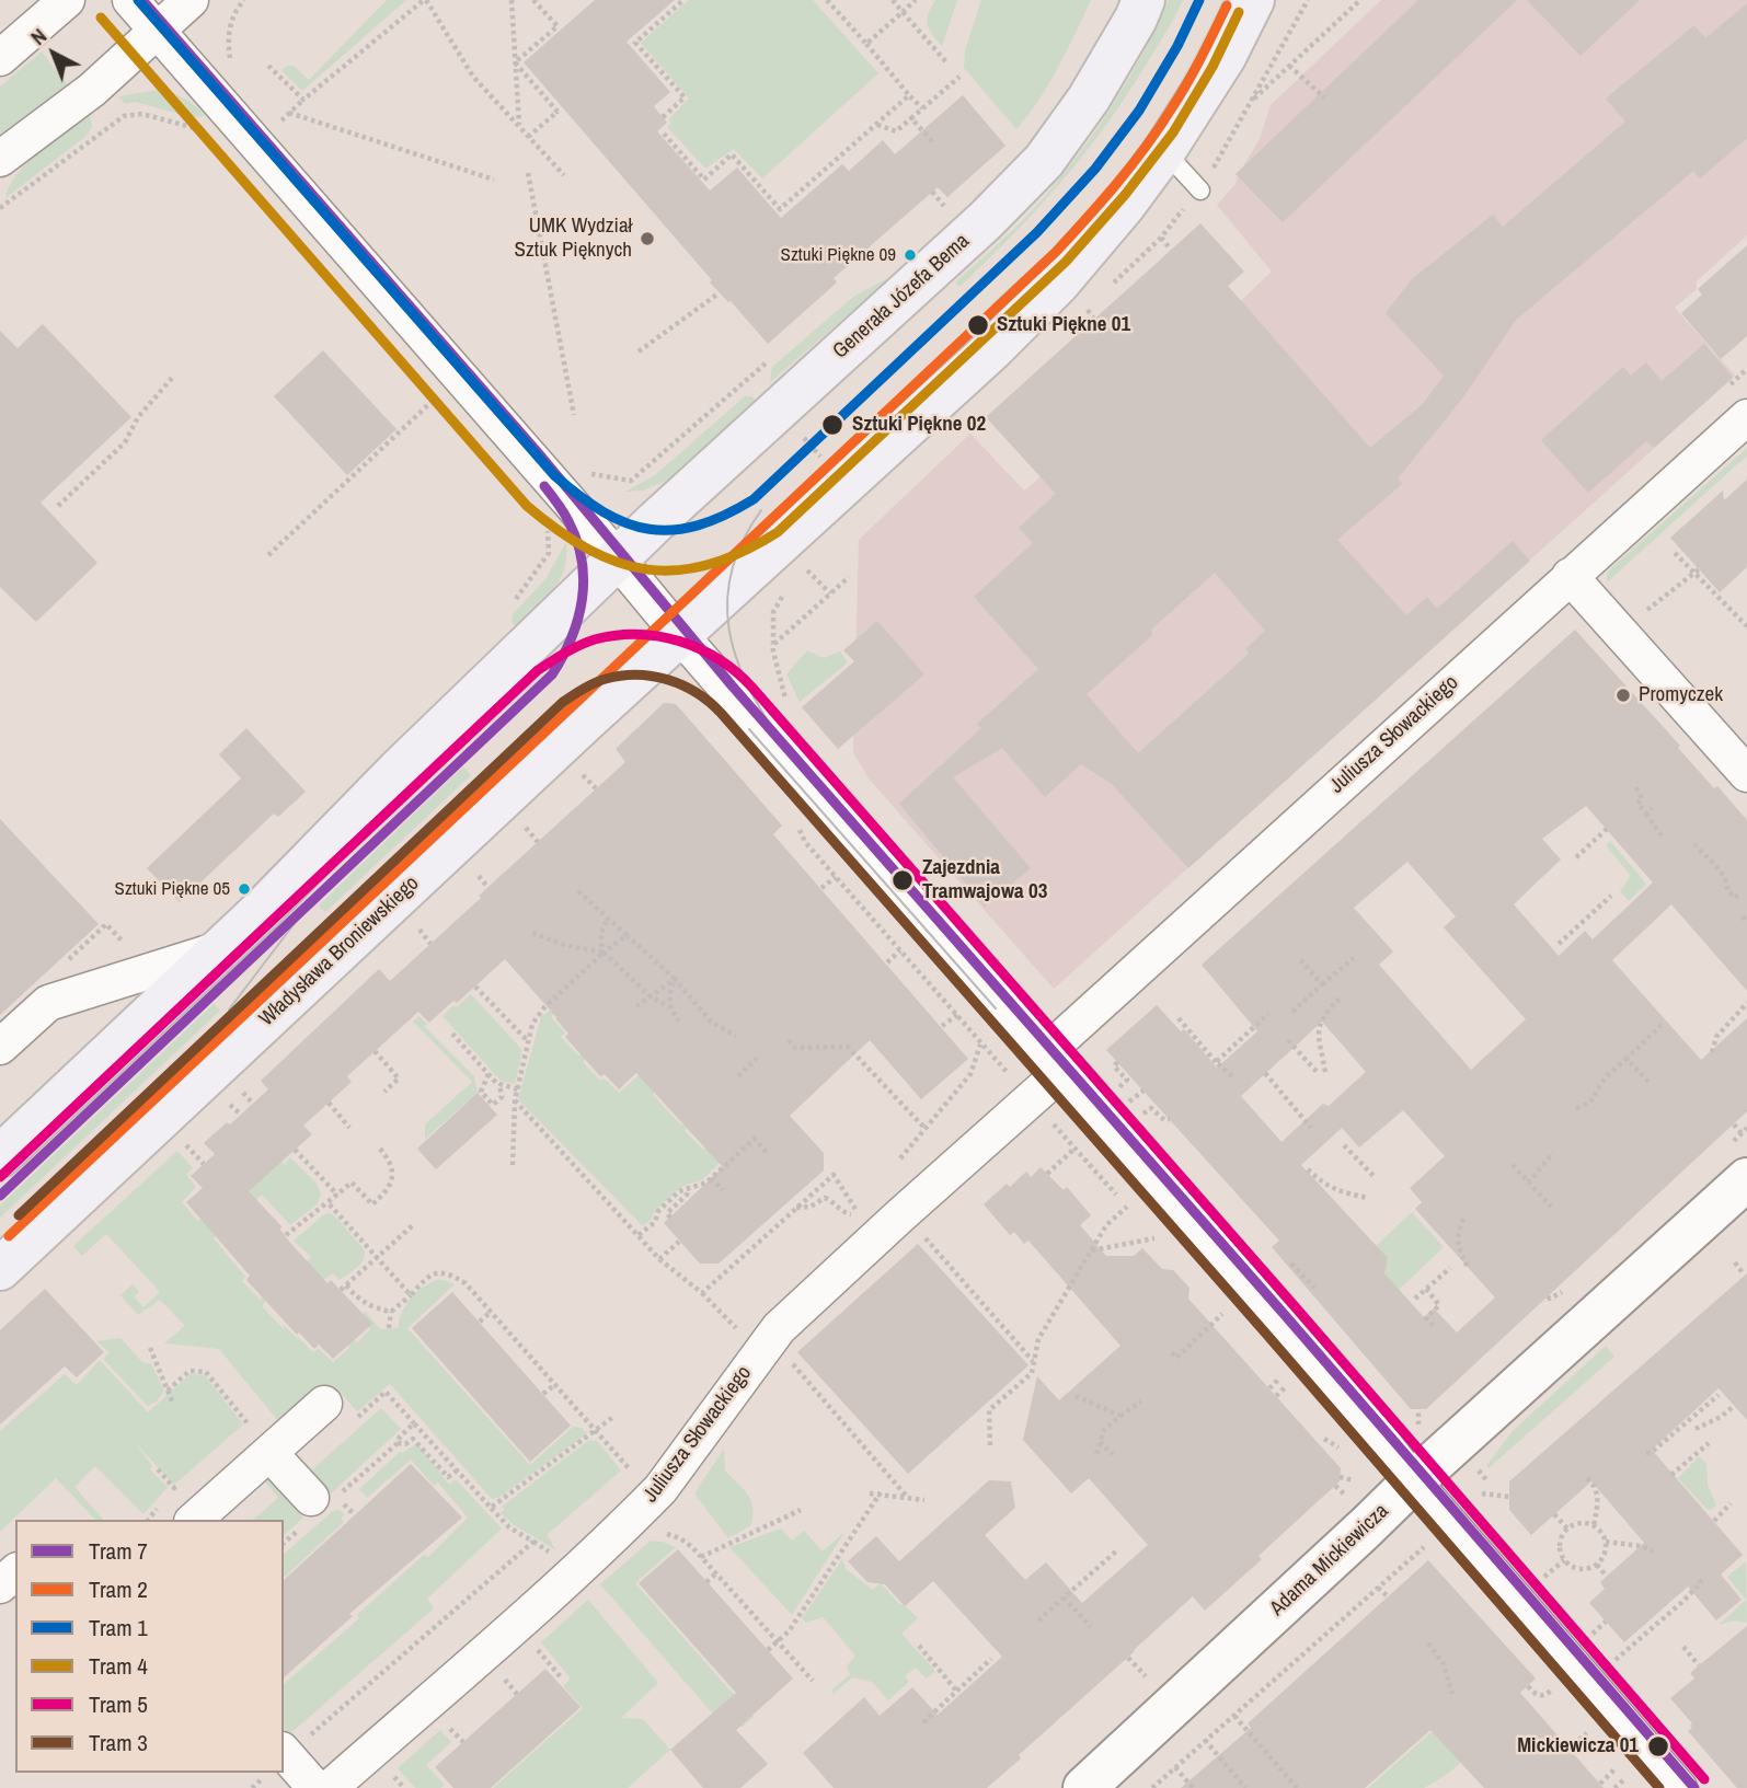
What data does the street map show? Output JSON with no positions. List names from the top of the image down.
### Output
{
  "streets": {
    "main road": ["Generała Józefa Bema", "Władysława Broniewskiego"],
    "street": ["Juliusza Słowackiego", "Adama Mickiewicza"]
  },
  "places": [
    "UMK Wydział Sztuk Pięknych",
    "Sztuki Piękne 09",
    "Sztuki Piękne 01",
    "Sztuki Piękne 02",
    "Promyczek",
    "Zajezdnia Tramwajowa 03",
    "Sztuki Piękne 05",
    "Mickiewicza 01"
  ],
  "lines": [
    "tram line 7",
    "tram line 1",
    "tram line 2",
    "tram line 4",
    "tram line 5",
    "tram line 3"
  ],
  "legend": [
    "Tram 7",
    "Tram 2",
    "Tram 1",
    "Tram 4",
    "Tram 5",
    "Tram 3"
  ],
  "north": "top left"
}
